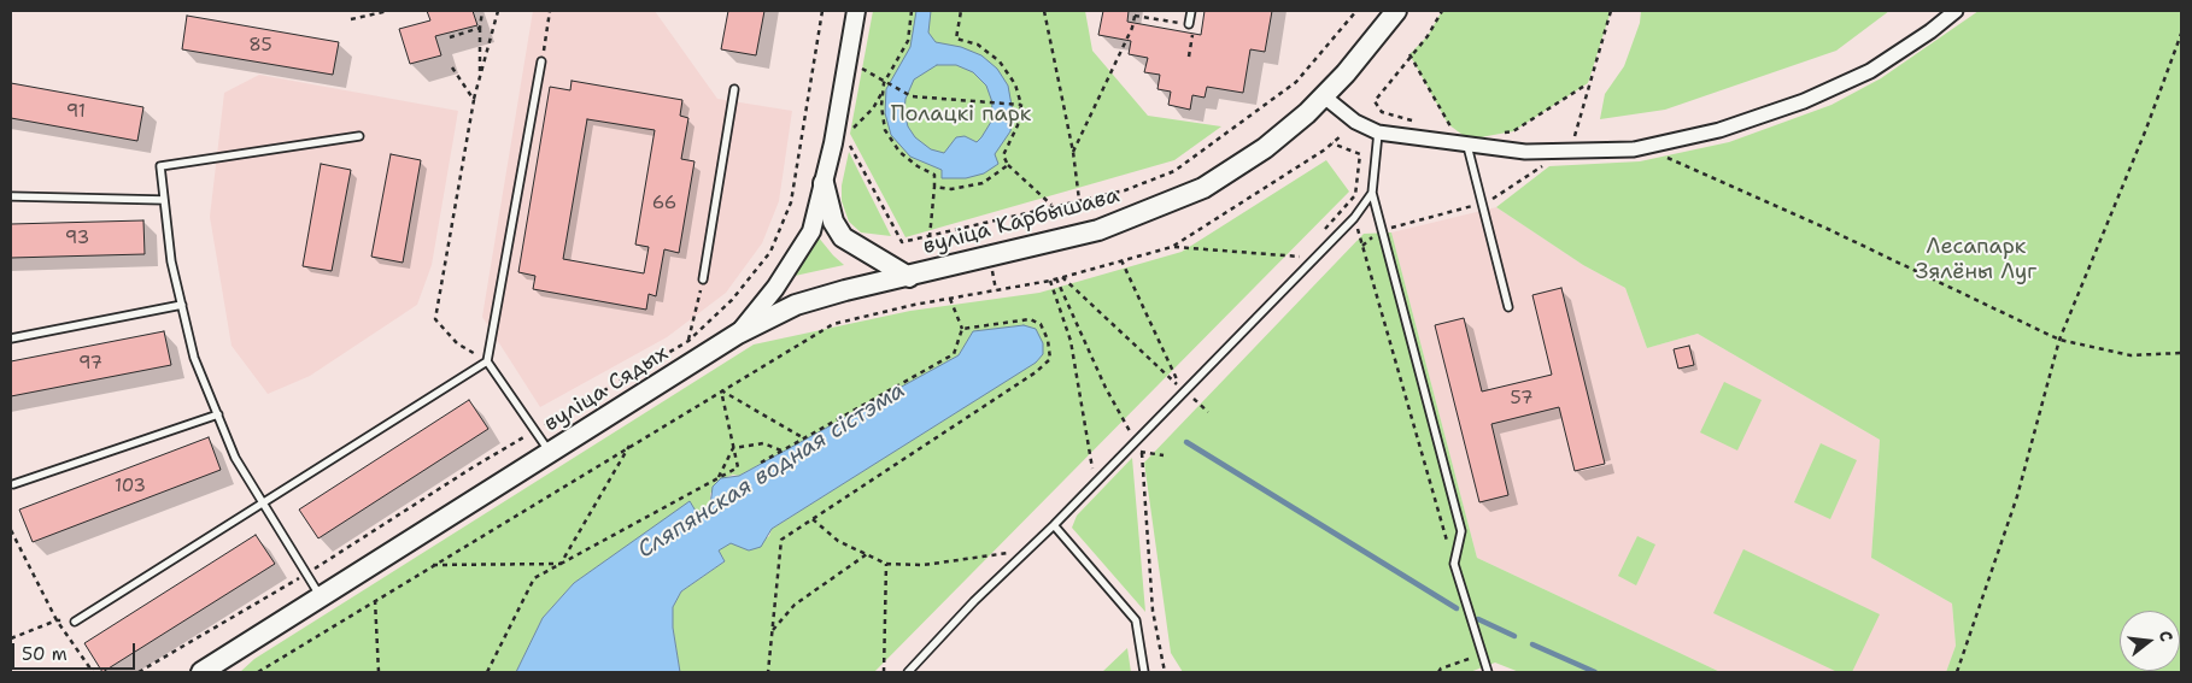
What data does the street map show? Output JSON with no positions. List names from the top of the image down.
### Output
{
  "streets": {
    "main road": ["вуліца Карбышава", "вуліца Сядых"]
  },
  "crossings": [
    ["вуліца Карбышава", "вуліца Сядых"]
  ],
  "water": ["Сляпянская водная сістэма"],
  "parks": ["Полацкі парк", "Лесапарк Зялёны Луг"],
  "house_numbers": [
    "85",
    "91",
    "66",
    "93",
    "97",
    "57",
    "103"
  ],
  "scale_bar": "50 m",
  "north": "right"
}
